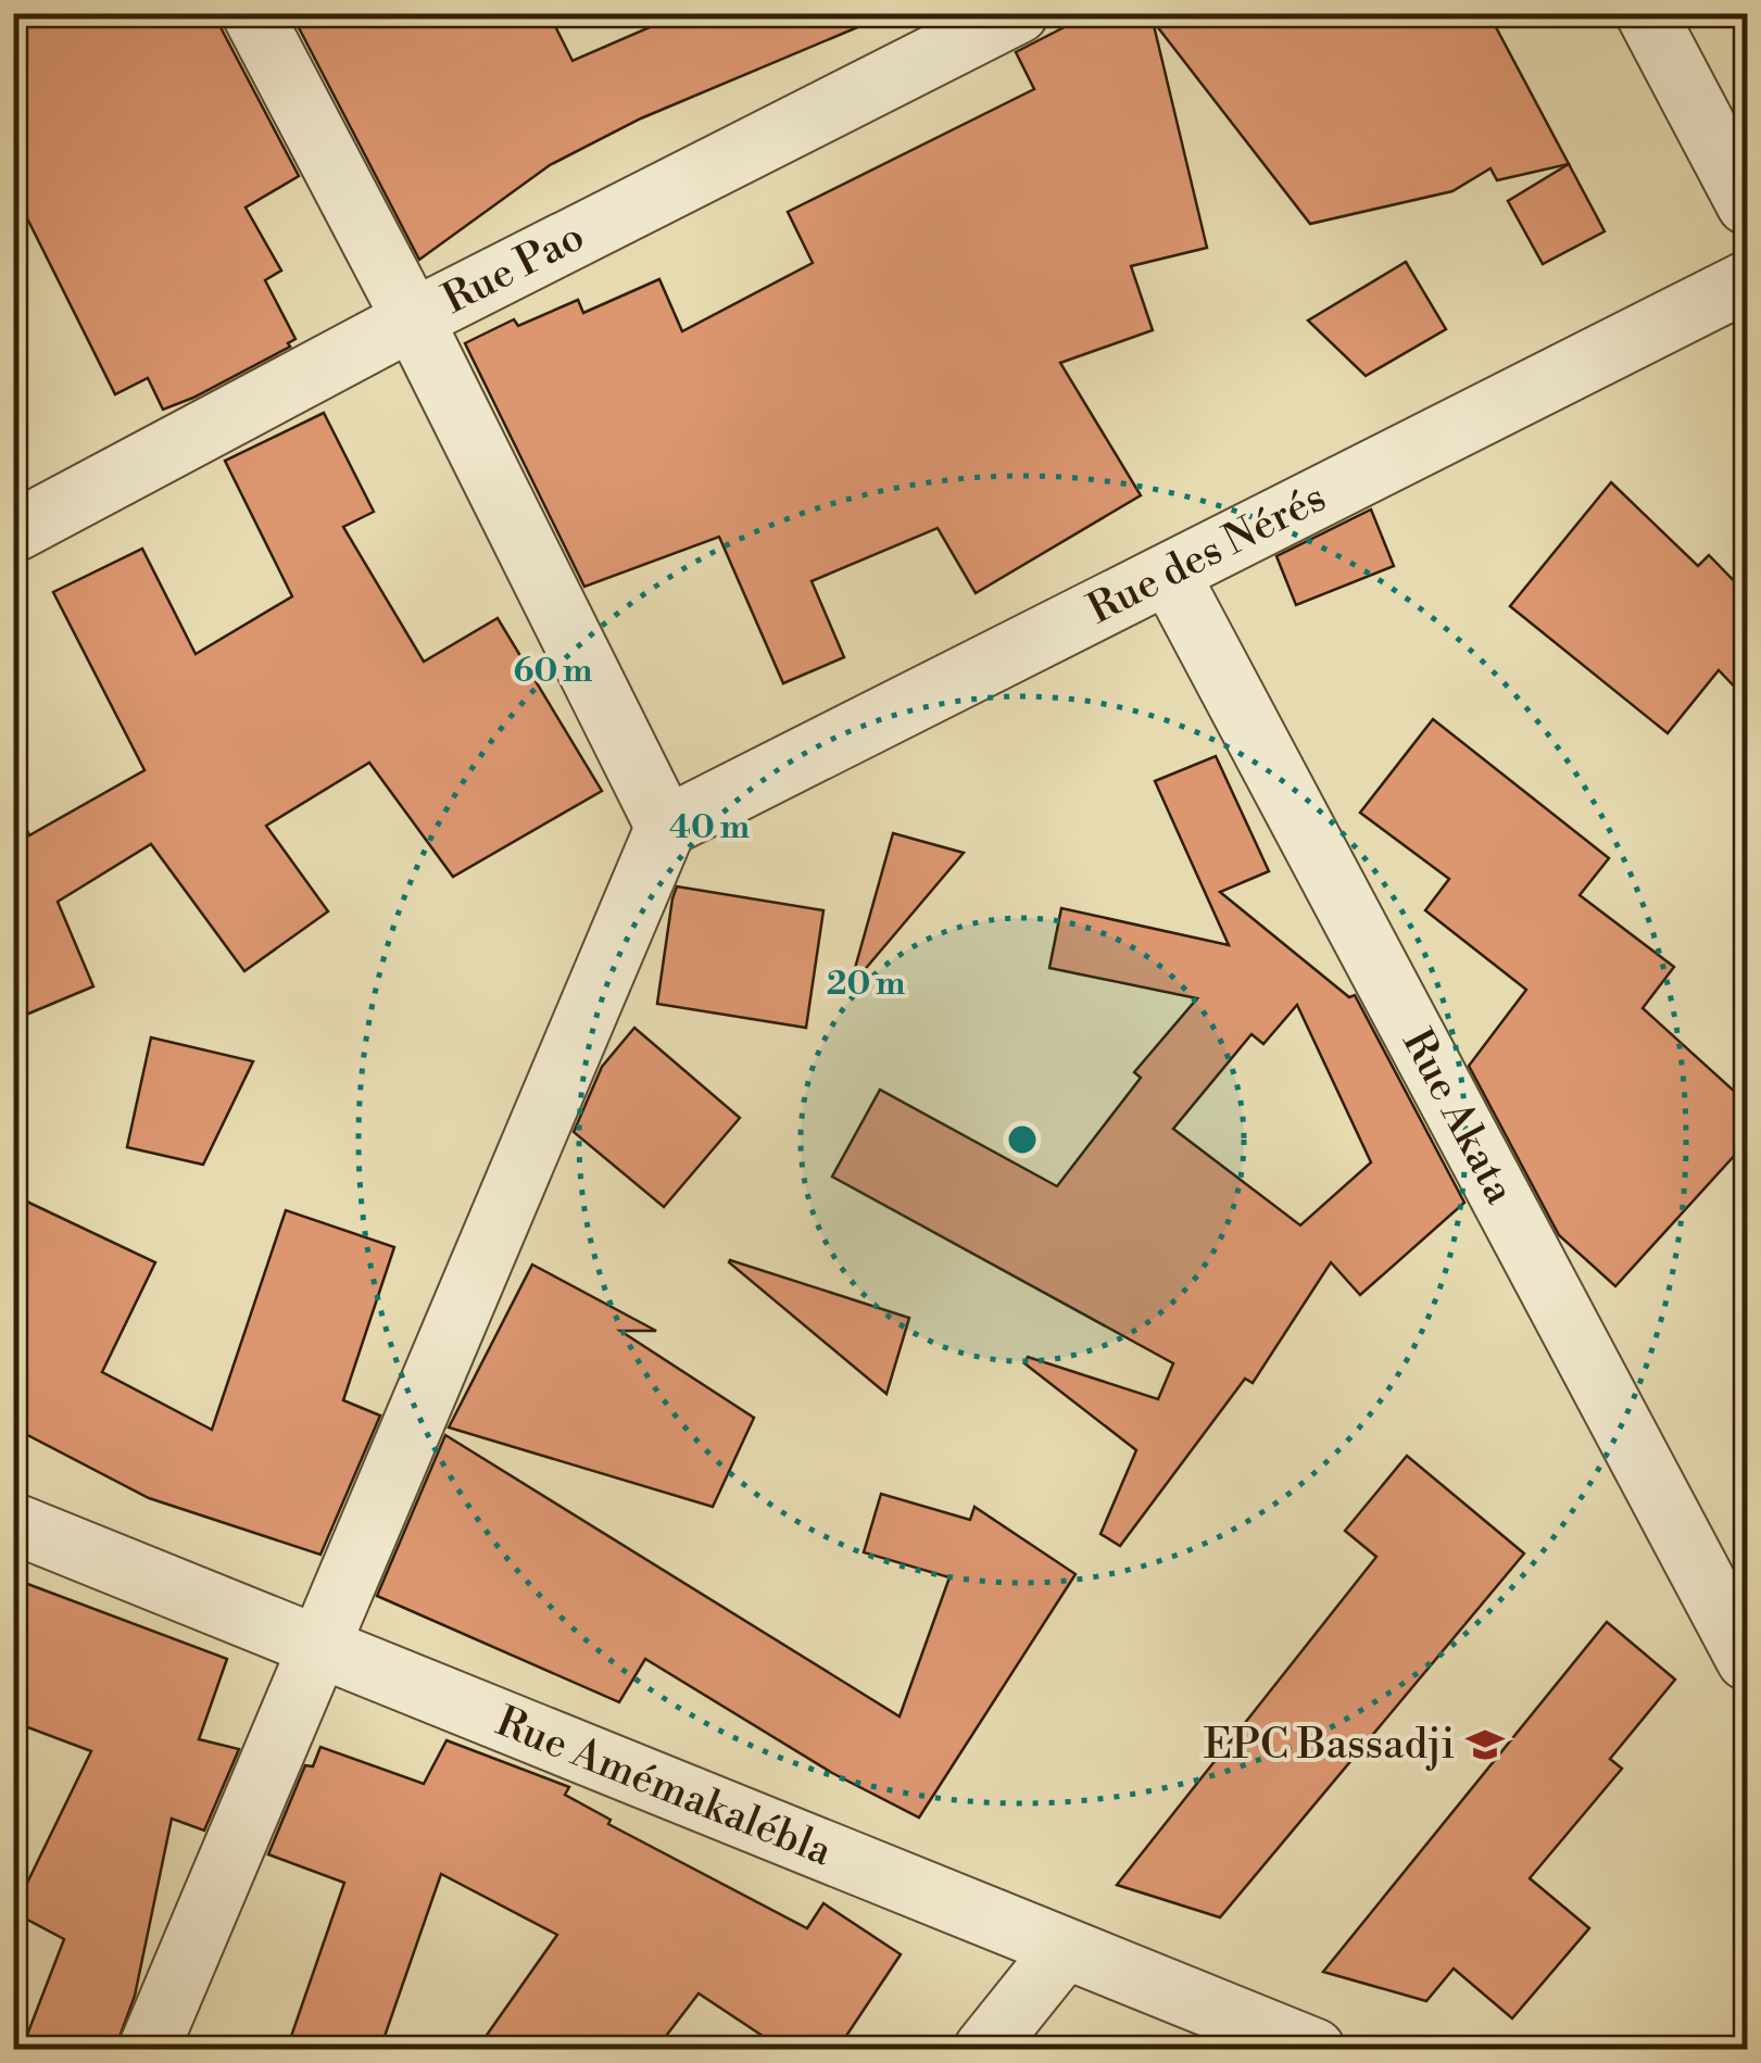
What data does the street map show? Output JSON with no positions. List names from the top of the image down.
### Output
{
  "streets": {
    "street": [
      "Rue Pao",
      "Rue des Nérés",
      "Rue Akata",
      "Rue Amémakalébla"
    ]
  },
  "crossings": [
    ["Rue des Nérés", "Rue Akata"]
  ],
  "places": {
    "school or university": ["EPC Bassadji"]
  },
  "rings": ["60 m", "40 m", "20 m"]
}
